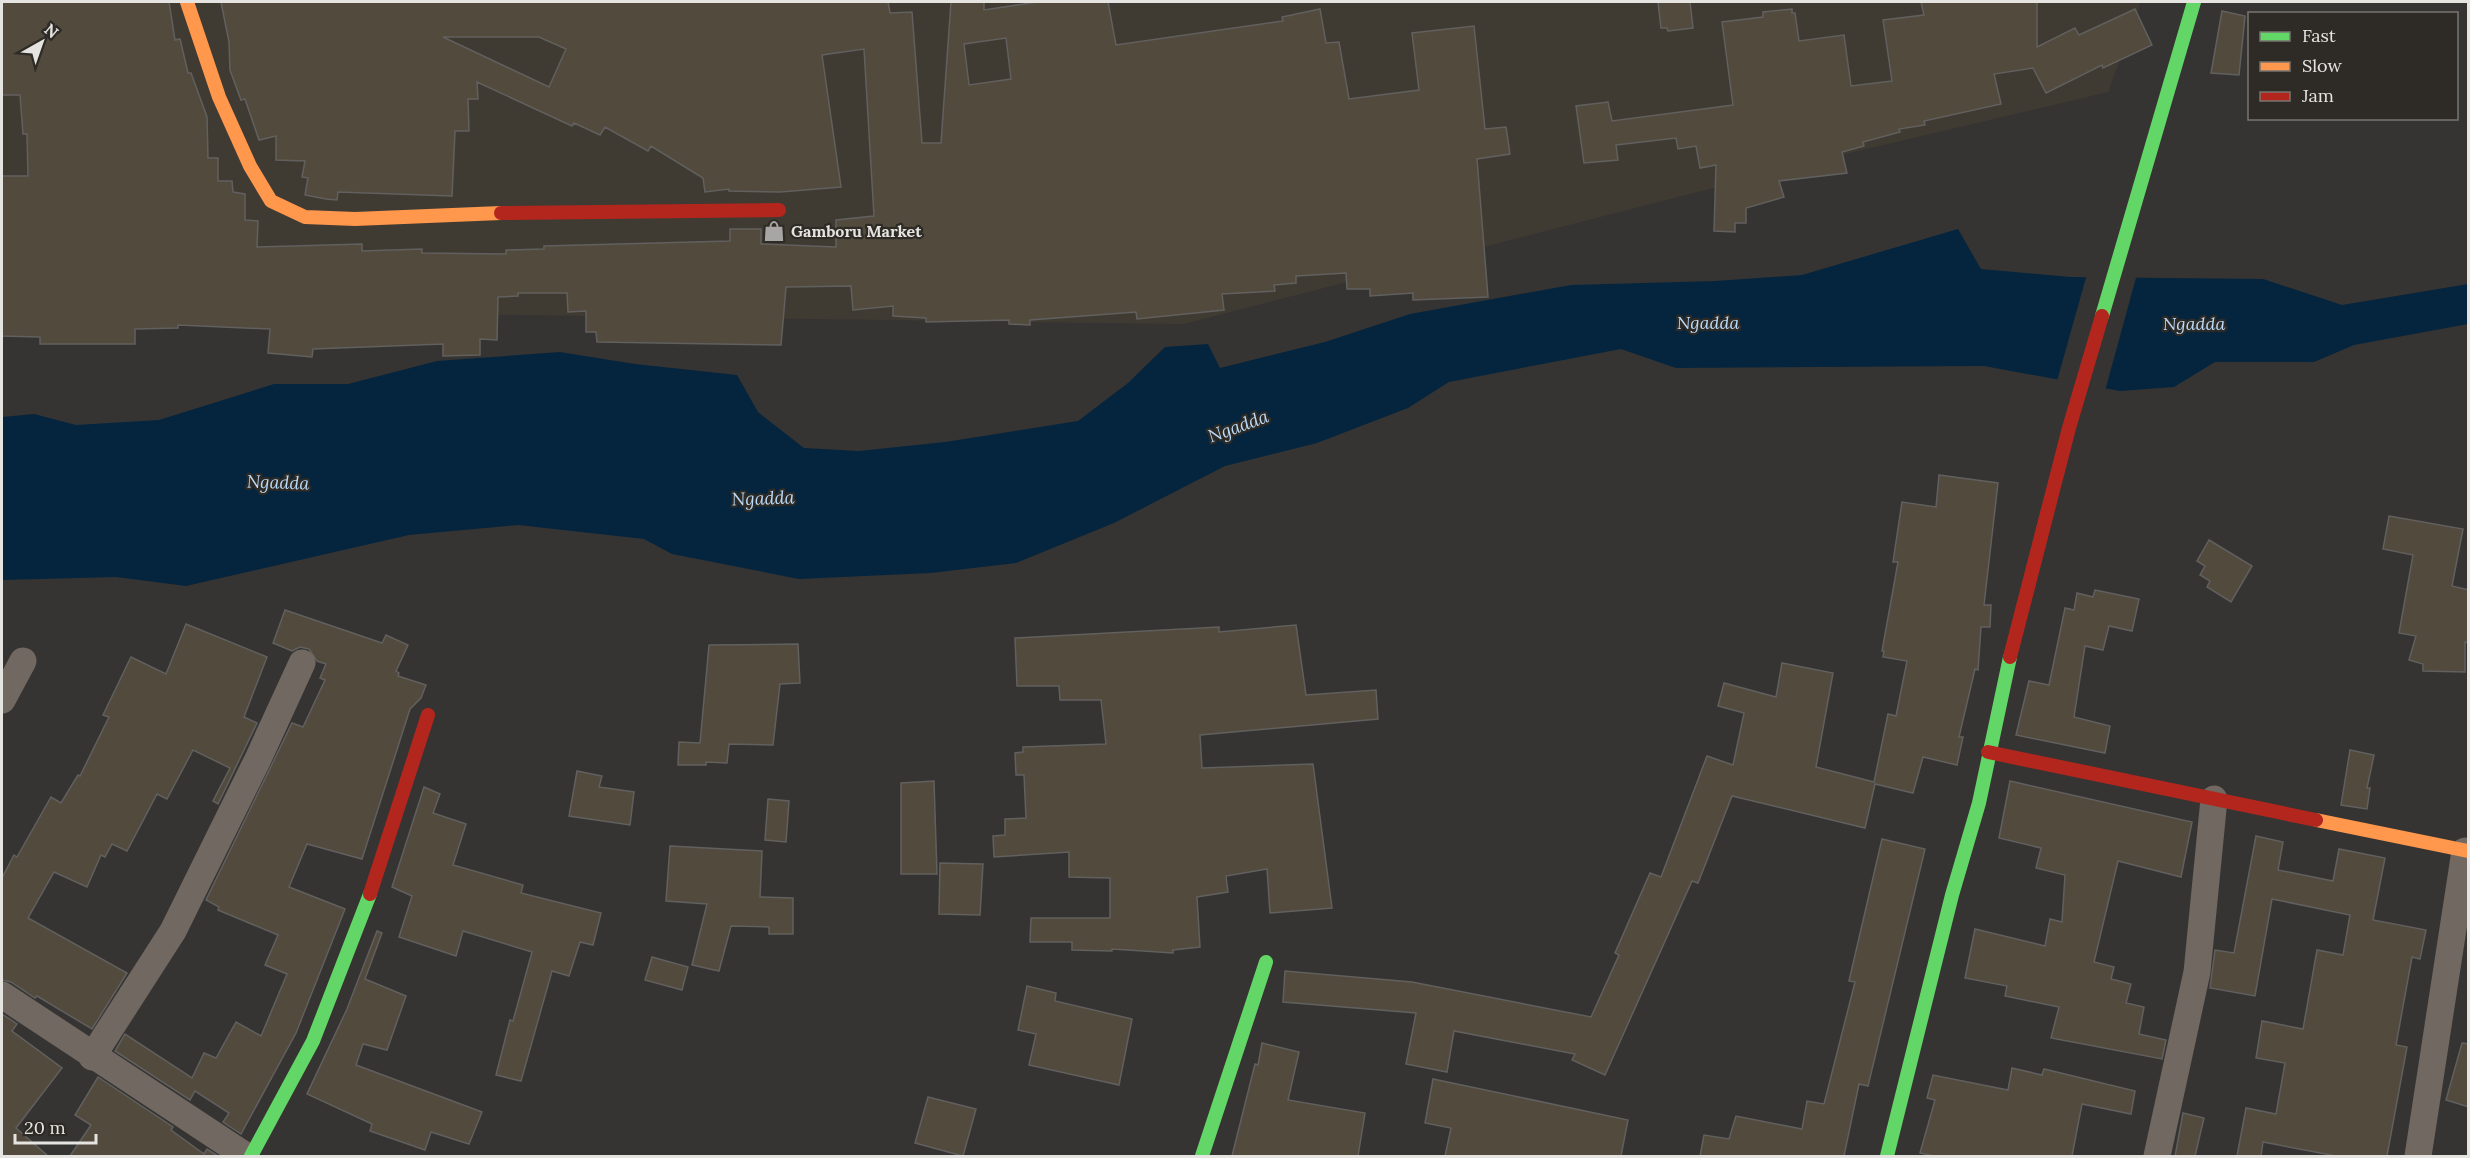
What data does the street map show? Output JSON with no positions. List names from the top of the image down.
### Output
{
  "water": ["Ngadda"],
  "places": {
    "shop": ["Gamboru Market"]
  },
  "legend": ["Fast", "Slow", "Jam"],
  "scale_bar": "20 m",
  "north": "top right"
}
